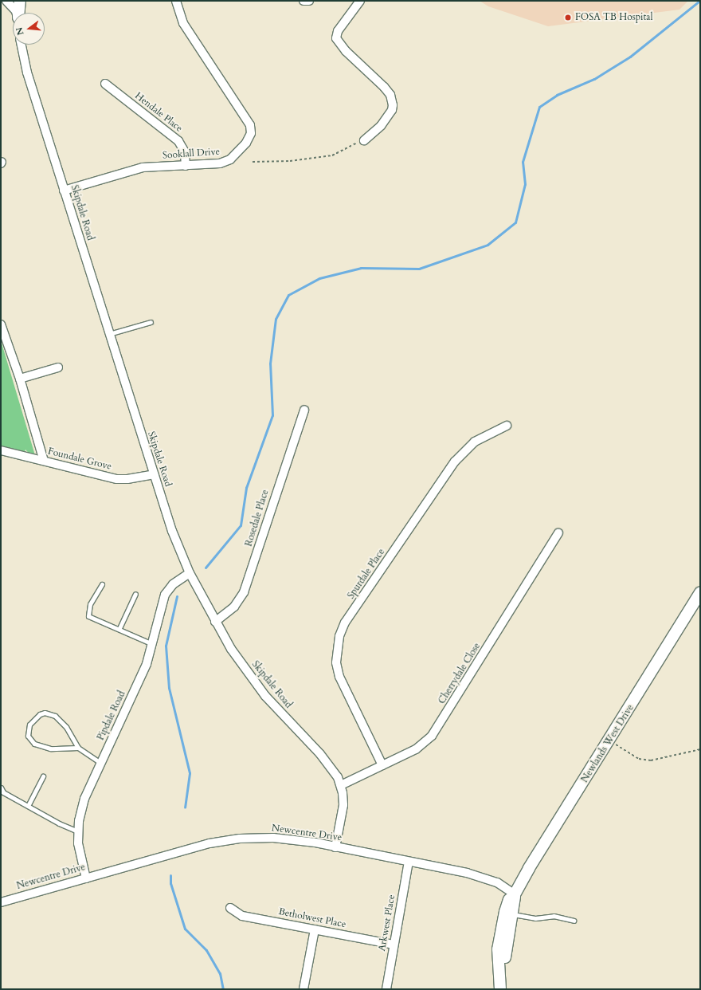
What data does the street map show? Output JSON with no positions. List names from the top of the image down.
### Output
{
  "streets": {
    "street": [
      "Hendale Place",
      "Sooklall Drive",
      "Skipdale Road",
      "Foundale Grove",
      "Rosedale Place",
      "Spurdale Place",
      "Cherrydale Close",
      "Pipdale Road",
      "Newlands West Drive",
      "Newcentre Drive",
      "Betholwest Place",
      "Arkwest Place"
    ]
  },
  "crossings": [
    ["Hendale Place", "Sooklall Drive"],
    ["Sooklall Drive", "Skipdale Road"],
    ["Skipdale Road", "Foundale Grove"],
    ["Skipdale Road", "Rosedale Place"],
    ["Skipdale Road", "Cherrydale Close"],
    ["Skipdale Road", "Pipdale Road"],
    ["Skipdale Road", "Newcentre Drive"],
    ["Spurdale Place", "Cherrydale Close"],
    ["Pipdale Road", "Newcentre Drive"],
    ["Newlands West Drive", "Newcentre Drive"],
    ["Newcentre Drive", "Arkwest Place"],
    ["Betholwest Place", "Arkwest Place"]
  ],
  "places": ["FOSA TB Hospital"],
  "north": "left"
}
